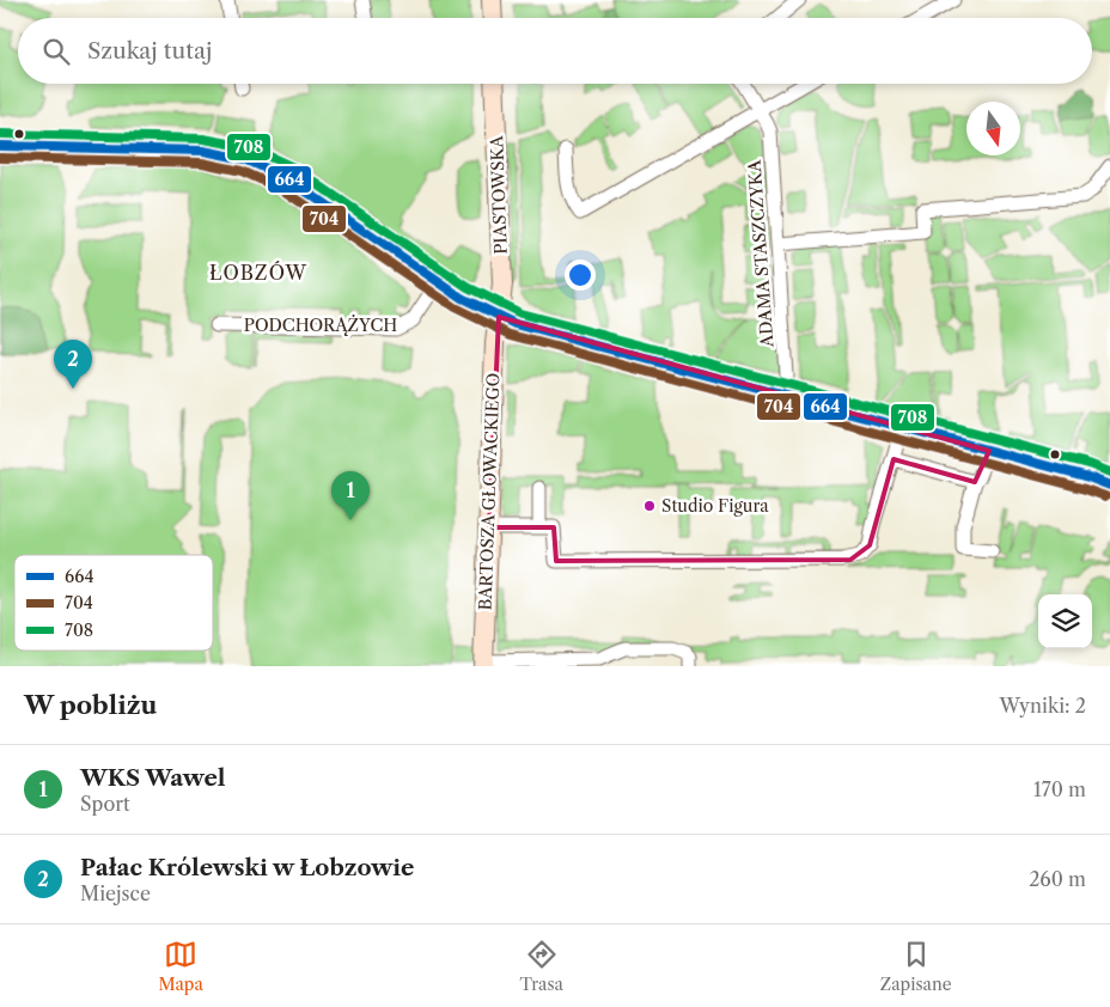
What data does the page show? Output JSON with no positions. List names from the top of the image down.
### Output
{
  "streets": {
    "street": [
      "PIASTOWSKA",
      "ADAMA STASZCZYKA",
      "PODCHORĄŻYCH",
      "BARTOSZA GŁOWACKIEGO"
    ]
  },
  "crossings": [
    ["PIASTOWSKA", "BARTOSZA GŁOWACKIEGO"]
  ],
  "districts": ["ŁOBZÓW"],
  "places": ["Studio Figura"],
  "lines": ["transit line 708", "transit line 664", "transit line 704"],
  "legend": ["664", "704", "708"],
  "north": "bottom",
  "page": {
    "search": "Szukaj tutaj",
    "pins": ["2", "1"],
    "heading": ["W pobliżu", "Wyniki: 2"],
    "list": [
      {
        "mark": "1",
        "name": "WKS Wawel",
        "note": "Sport",
        "value": "170 m"
      },
      {
        "mark": "2",
        "name": "Pałac Królewski w Łobzowie",
        "note": "Miejsce",
        "value": "260 m"
      }
    ],
    "nav": ["Mapa", "Trasa", "Zapisane"]
  }
}
